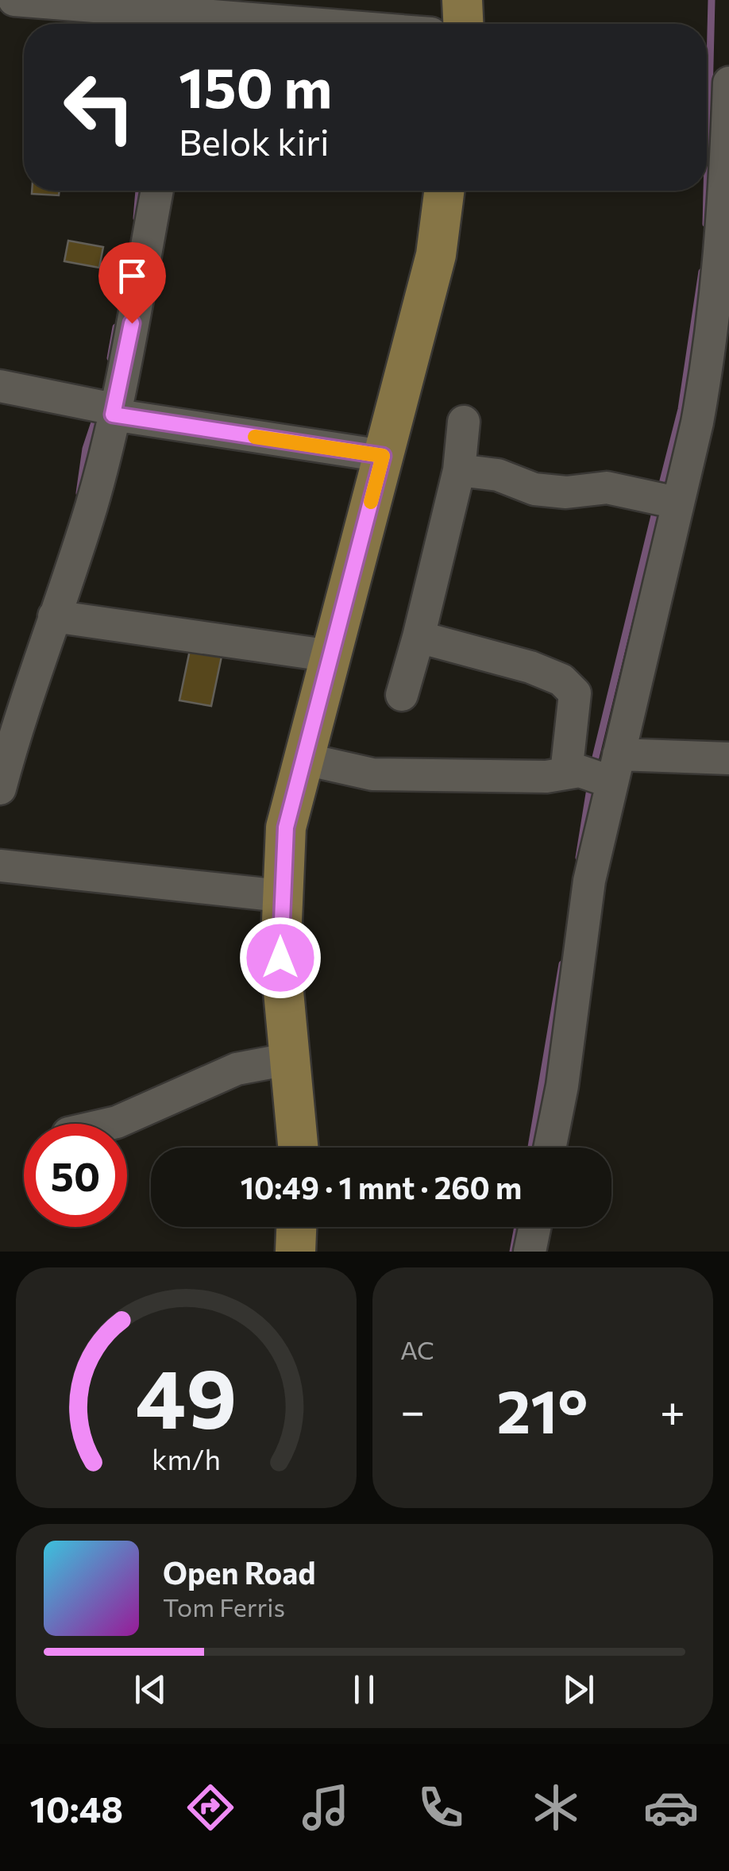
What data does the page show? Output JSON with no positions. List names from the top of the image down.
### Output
{
  "page": {
    "turn": ["150 m", "Belok kiri"],
    "limit": "50",
    "trip": "10:49 · 1 mnt · 260 m",
    "tile": "AC",
    "heat": ["−", "21°", "+"],
    "song": ["Open Road", "Tom Ferris"],
    "tabs": "10:48",
    "gauge": ["49", "km/h"]
  }
}
